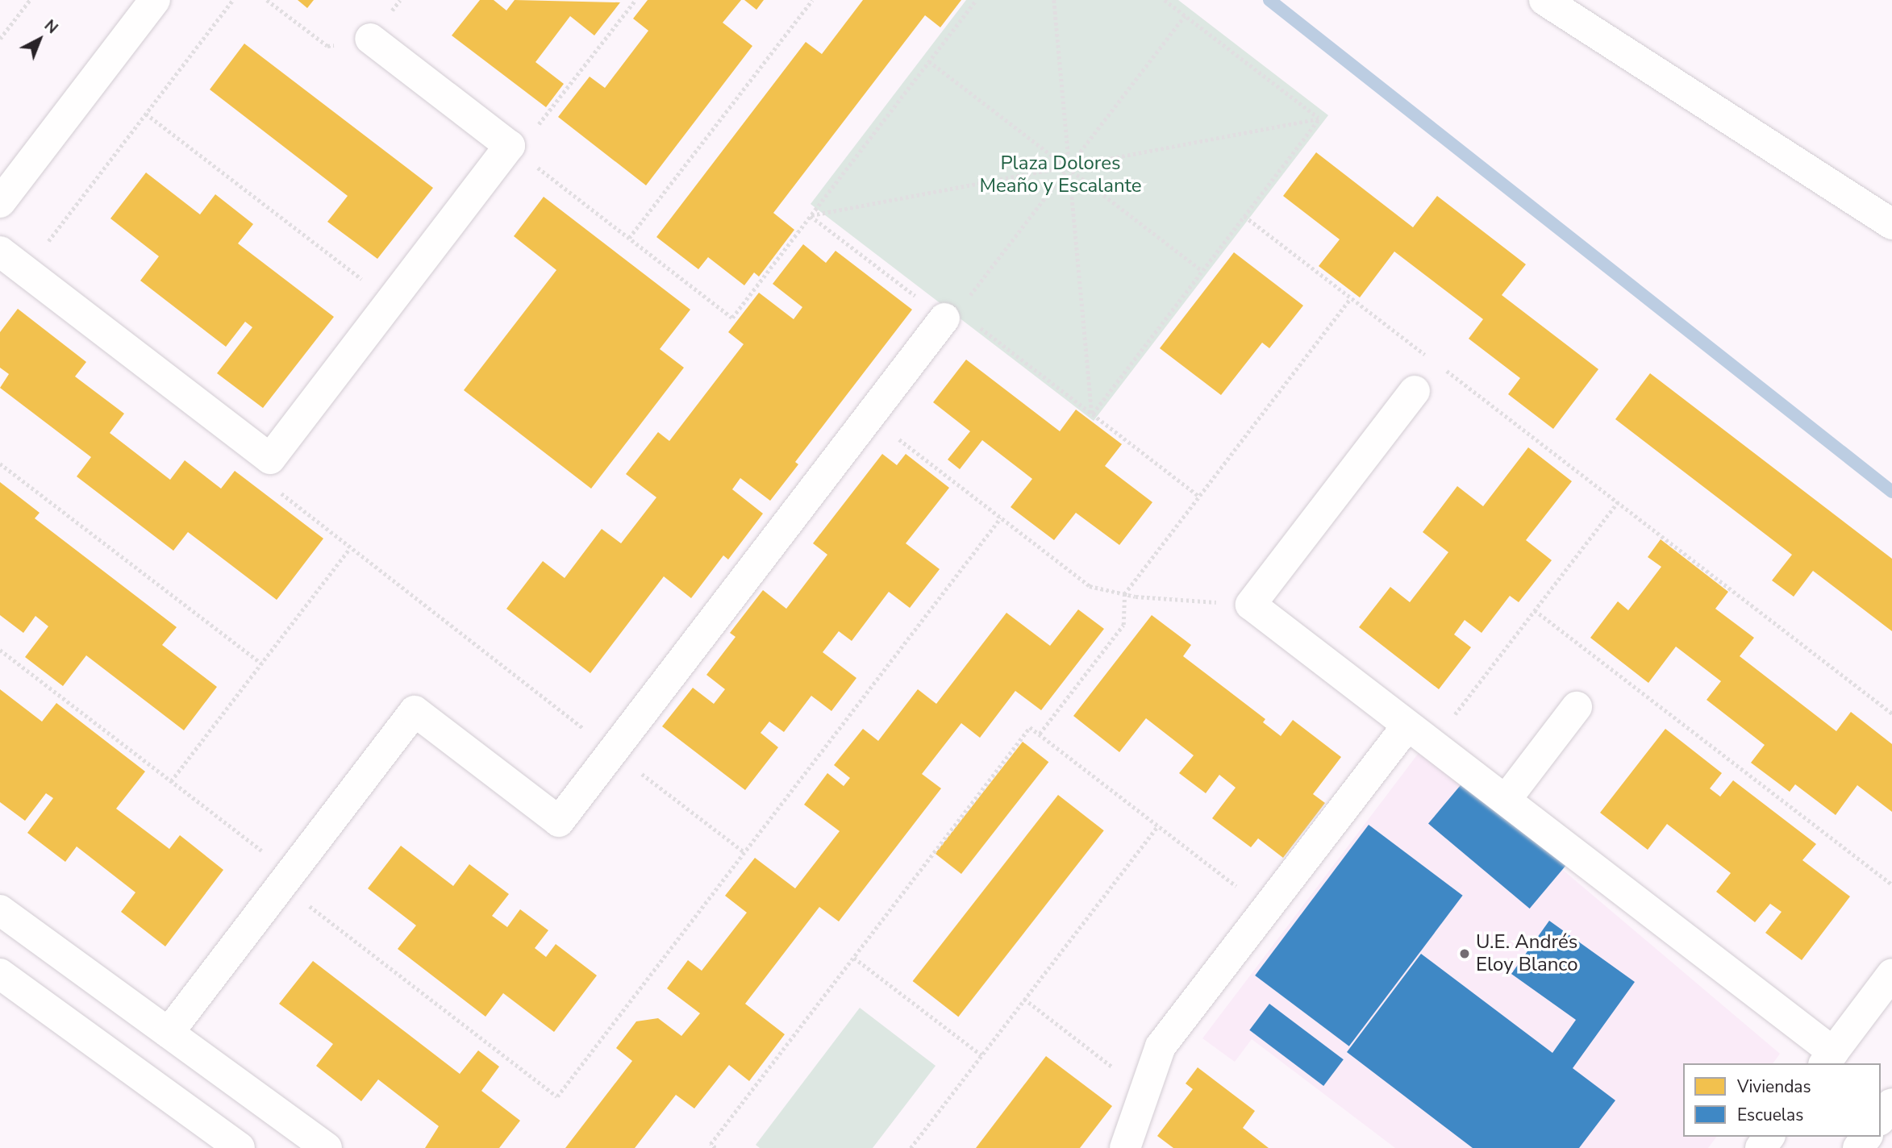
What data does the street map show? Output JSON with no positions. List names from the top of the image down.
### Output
{
  "parks": ["Plaza Dolores Meaño y Escalante"],
  "places": ["U.E. Andrés Eloy Blanco"],
  "legend": ["Viviendas", "Escuelas"],
  "north": "top right"
}
